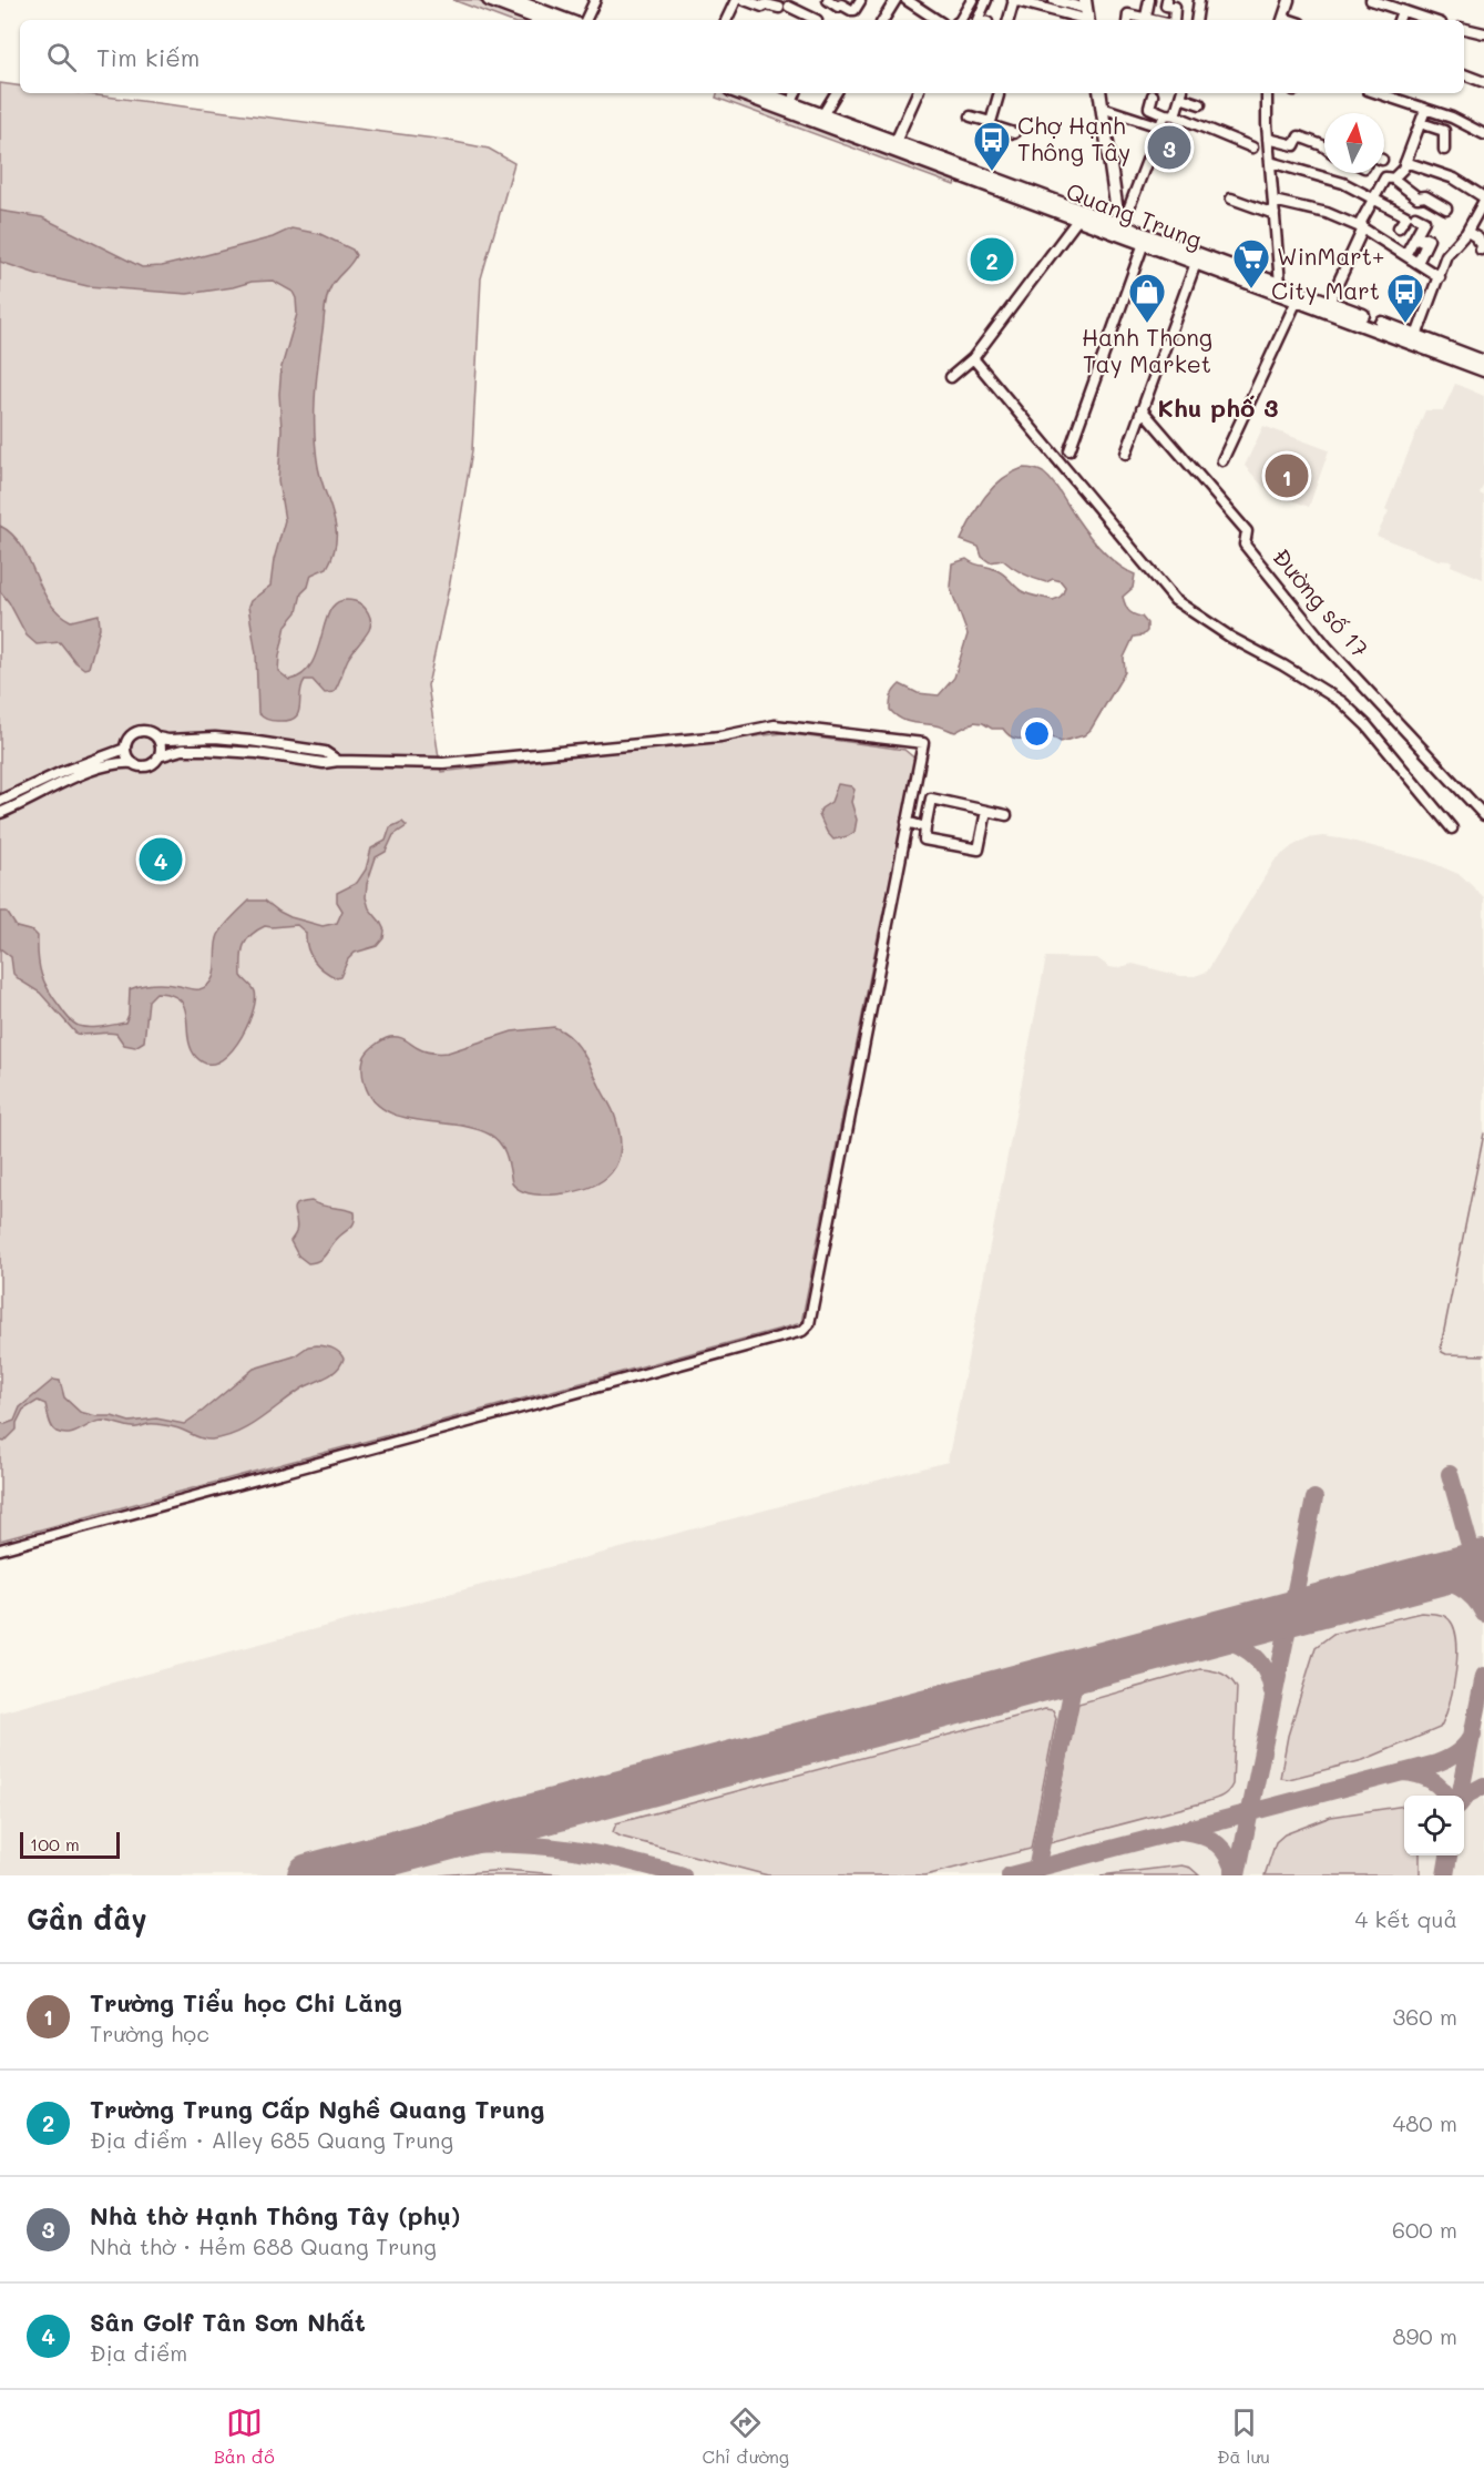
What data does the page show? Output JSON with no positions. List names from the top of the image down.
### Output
{
  "streets": {
    "main road": ["Quang Trung"],
    "street": ["Đường số 17"]
  },
  "districts": ["Khu phố 3"],
  "places": {
    "bus stop": ["Chợ Hạnh Thông Tây", "City Mart"],
    "supermarket": ["WinMart+"],
    "shop": ["Hanh Thong Tay Market"]
  },
  "scale_bar": "100 m",
  "north": "top",
  "page": {
    "search": "Tìm kiếm",
    "pins": [
      "3",
      "2",
      "1",
      "4"
    ],
    "scale": "100 m",
    "heading": ["Gần đây", "4 kết quả"],
    "list": [
      {
        "mark": "1",
        "name": "Trường Tiểu học Chi Lăng",
        "note": "Trường học",
        "value": "360 m"
      },
      {
        "mark": "2",
        "name": "Trường Trung Cấp Nghề Quang Trung",
        "note": "Địa điểm · Alley 685 Quang Trung",
        "value": "480 m"
      },
      {
        "mark": "3",
        "name": "Nhà thờ Hạnh Thông Tây (phụ)",
        "note": "Nhà thờ · Hẻm 688 Quang Trung",
        "value": "600 m"
      },
      {
        "mark": "4",
        "name": "Sân Golf Tân Sơn Nhất",
        "note": "Địa điểm",
        "value": "890 m"
      }
    ],
    "nav": ["Bản đồ", "Chỉ đường", "Đã lưu"]
  }
}
